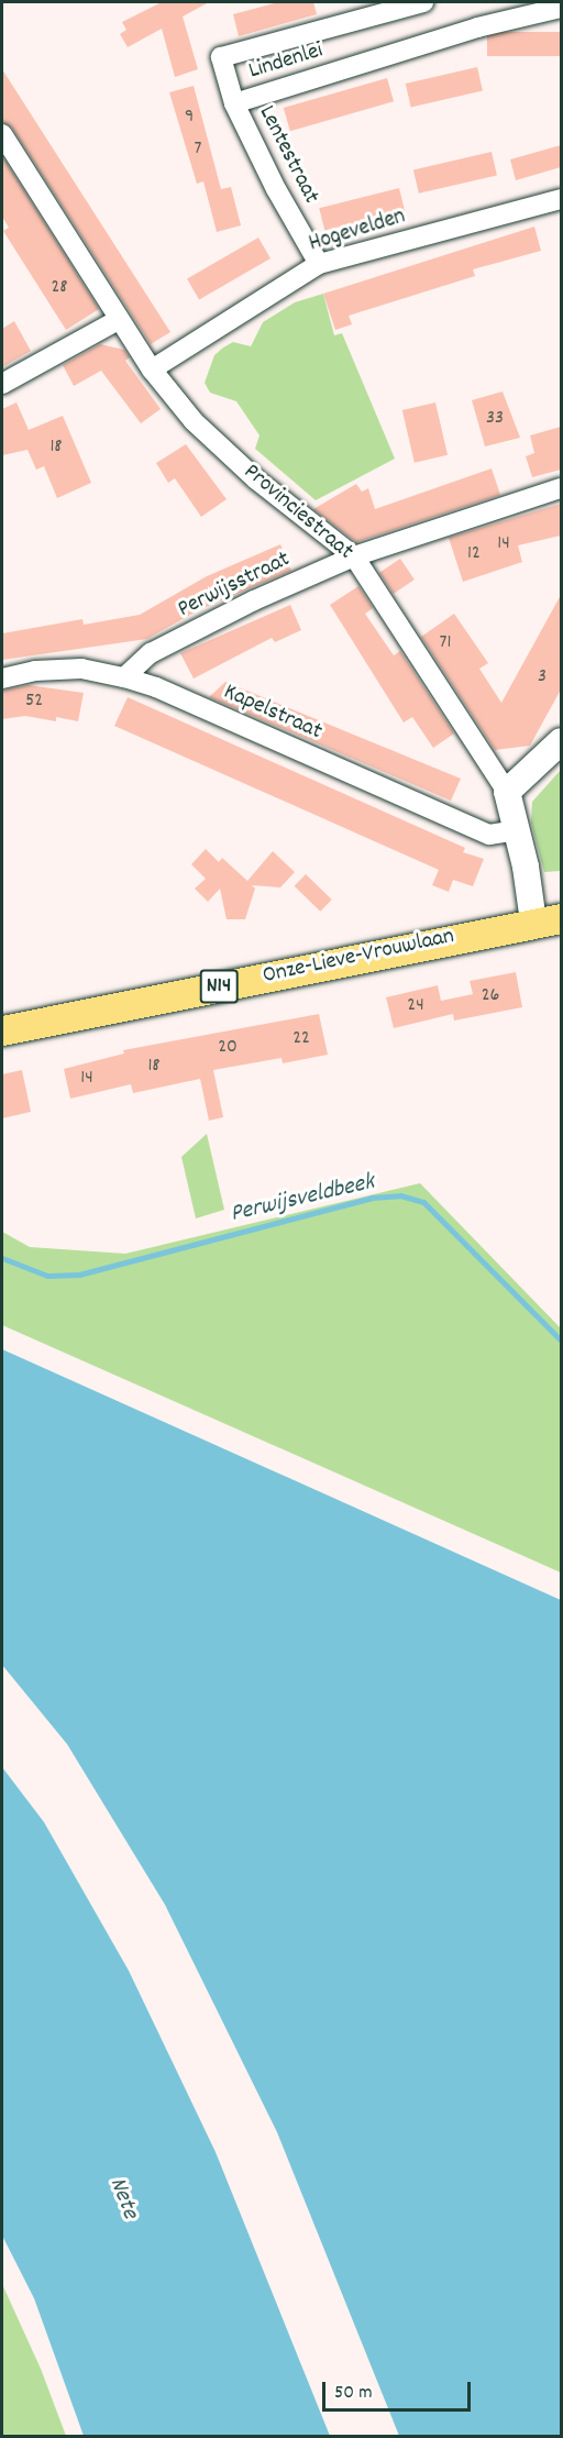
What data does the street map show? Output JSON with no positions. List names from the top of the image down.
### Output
{
  "streets": {
    "main road": ["Onze-Lieve-Vrouwlaan", "N14"],
    "street": [
      "Lindenlei",
      "Lentestraat",
      "Hogevelden",
      "Provinciestraat",
      "Perwijsstraat",
      "Kapelstraat"
    ]
  },
  "crossings": [
    ["Lindenlei", "Lentestraat"],
    ["Lentestraat", "Hogevelden"],
    ["Hogevelden", "Provinciestraat"],
    ["Provinciestraat", "Perwijsstraat"],
    ["Provinciestraat", "Kapelstraat"],
    ["Provinciestraat", "Onze-Lieve-Vrouwlaan"],
    ["Perwijsstraat", "Kapelstraat"]
  ],
  "water": ["Perwijsveldbeek", "Nete"],
  "house_numbers": [
    "9",
    "7",
    "28",
    "33",
    "18",
    "14",
    "12",
    "71",
    "3",
    "52",
    "26",
    "24",
    "22",
    "20",
    "18",
    "14"
  ],
  "scale_bar": "50 m"
}
